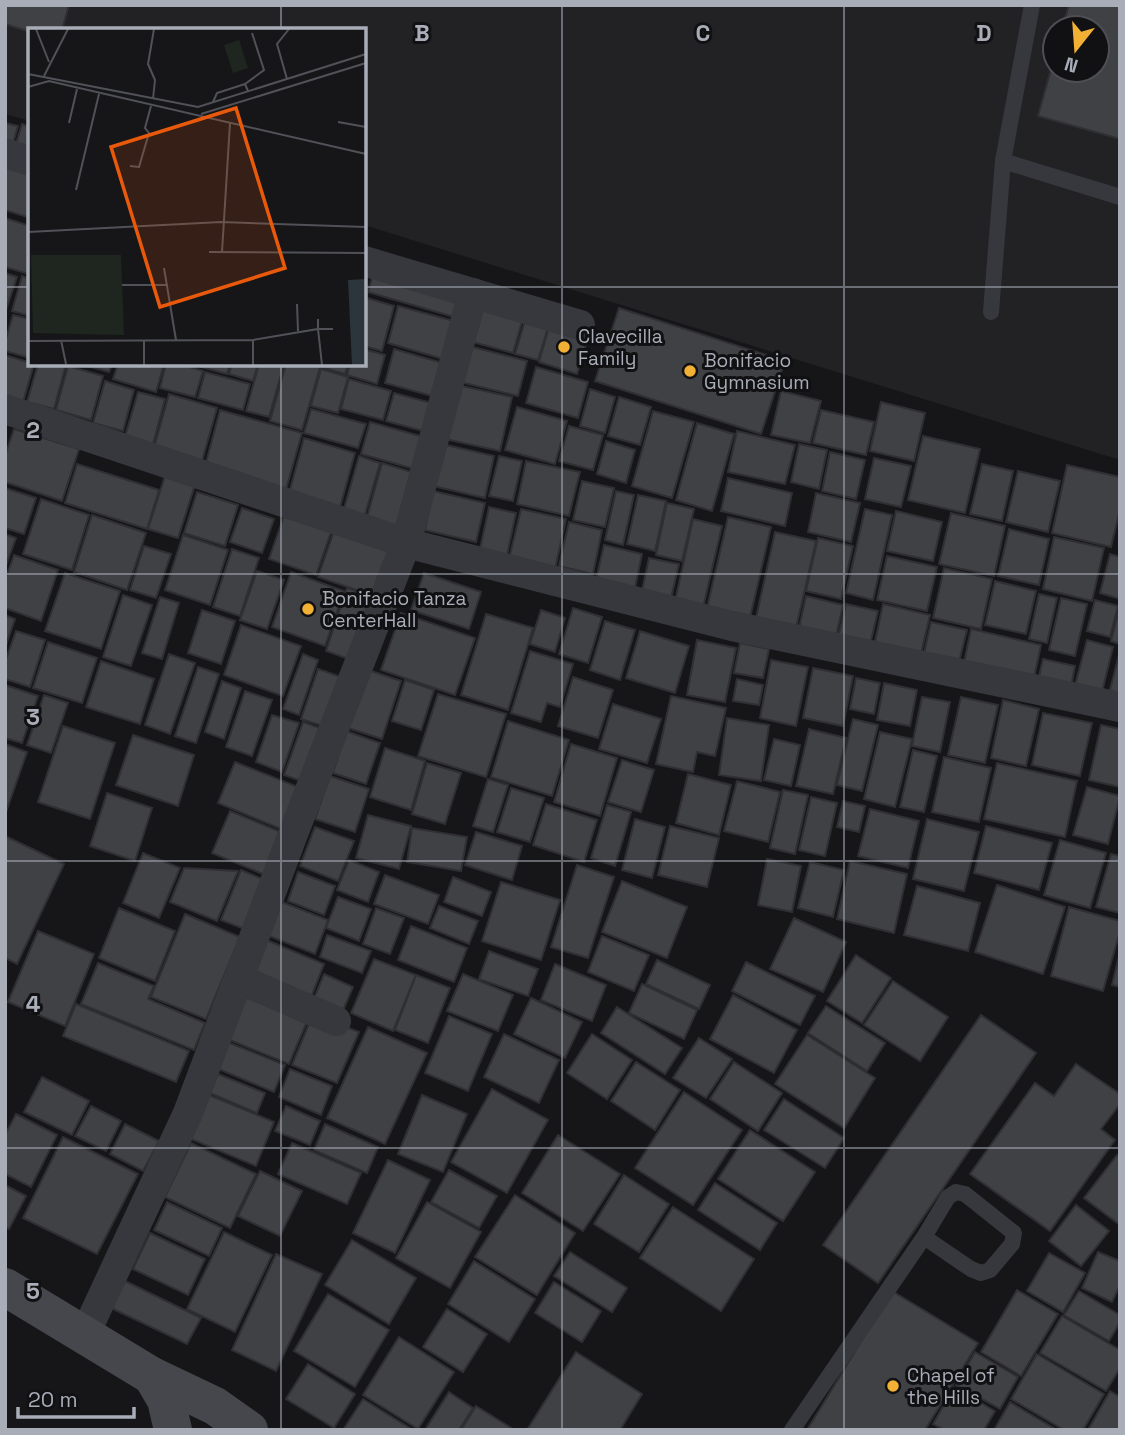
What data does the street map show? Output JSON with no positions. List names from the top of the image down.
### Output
{
  "places": [
    "Clavecilla Family",
    "Bonifacio Gymnasium",
    "Bonifacio Tanza CenterHall",
    "Chapel of the Hills"
  ],
  "scale_bar": "20 m",
  "north": "bottom",
  "grid": {
    "columns": ["B", "C", "D"],
    "rows": [
      "2",
      "3",
      "4",
      "5"
    ]
  }
}
